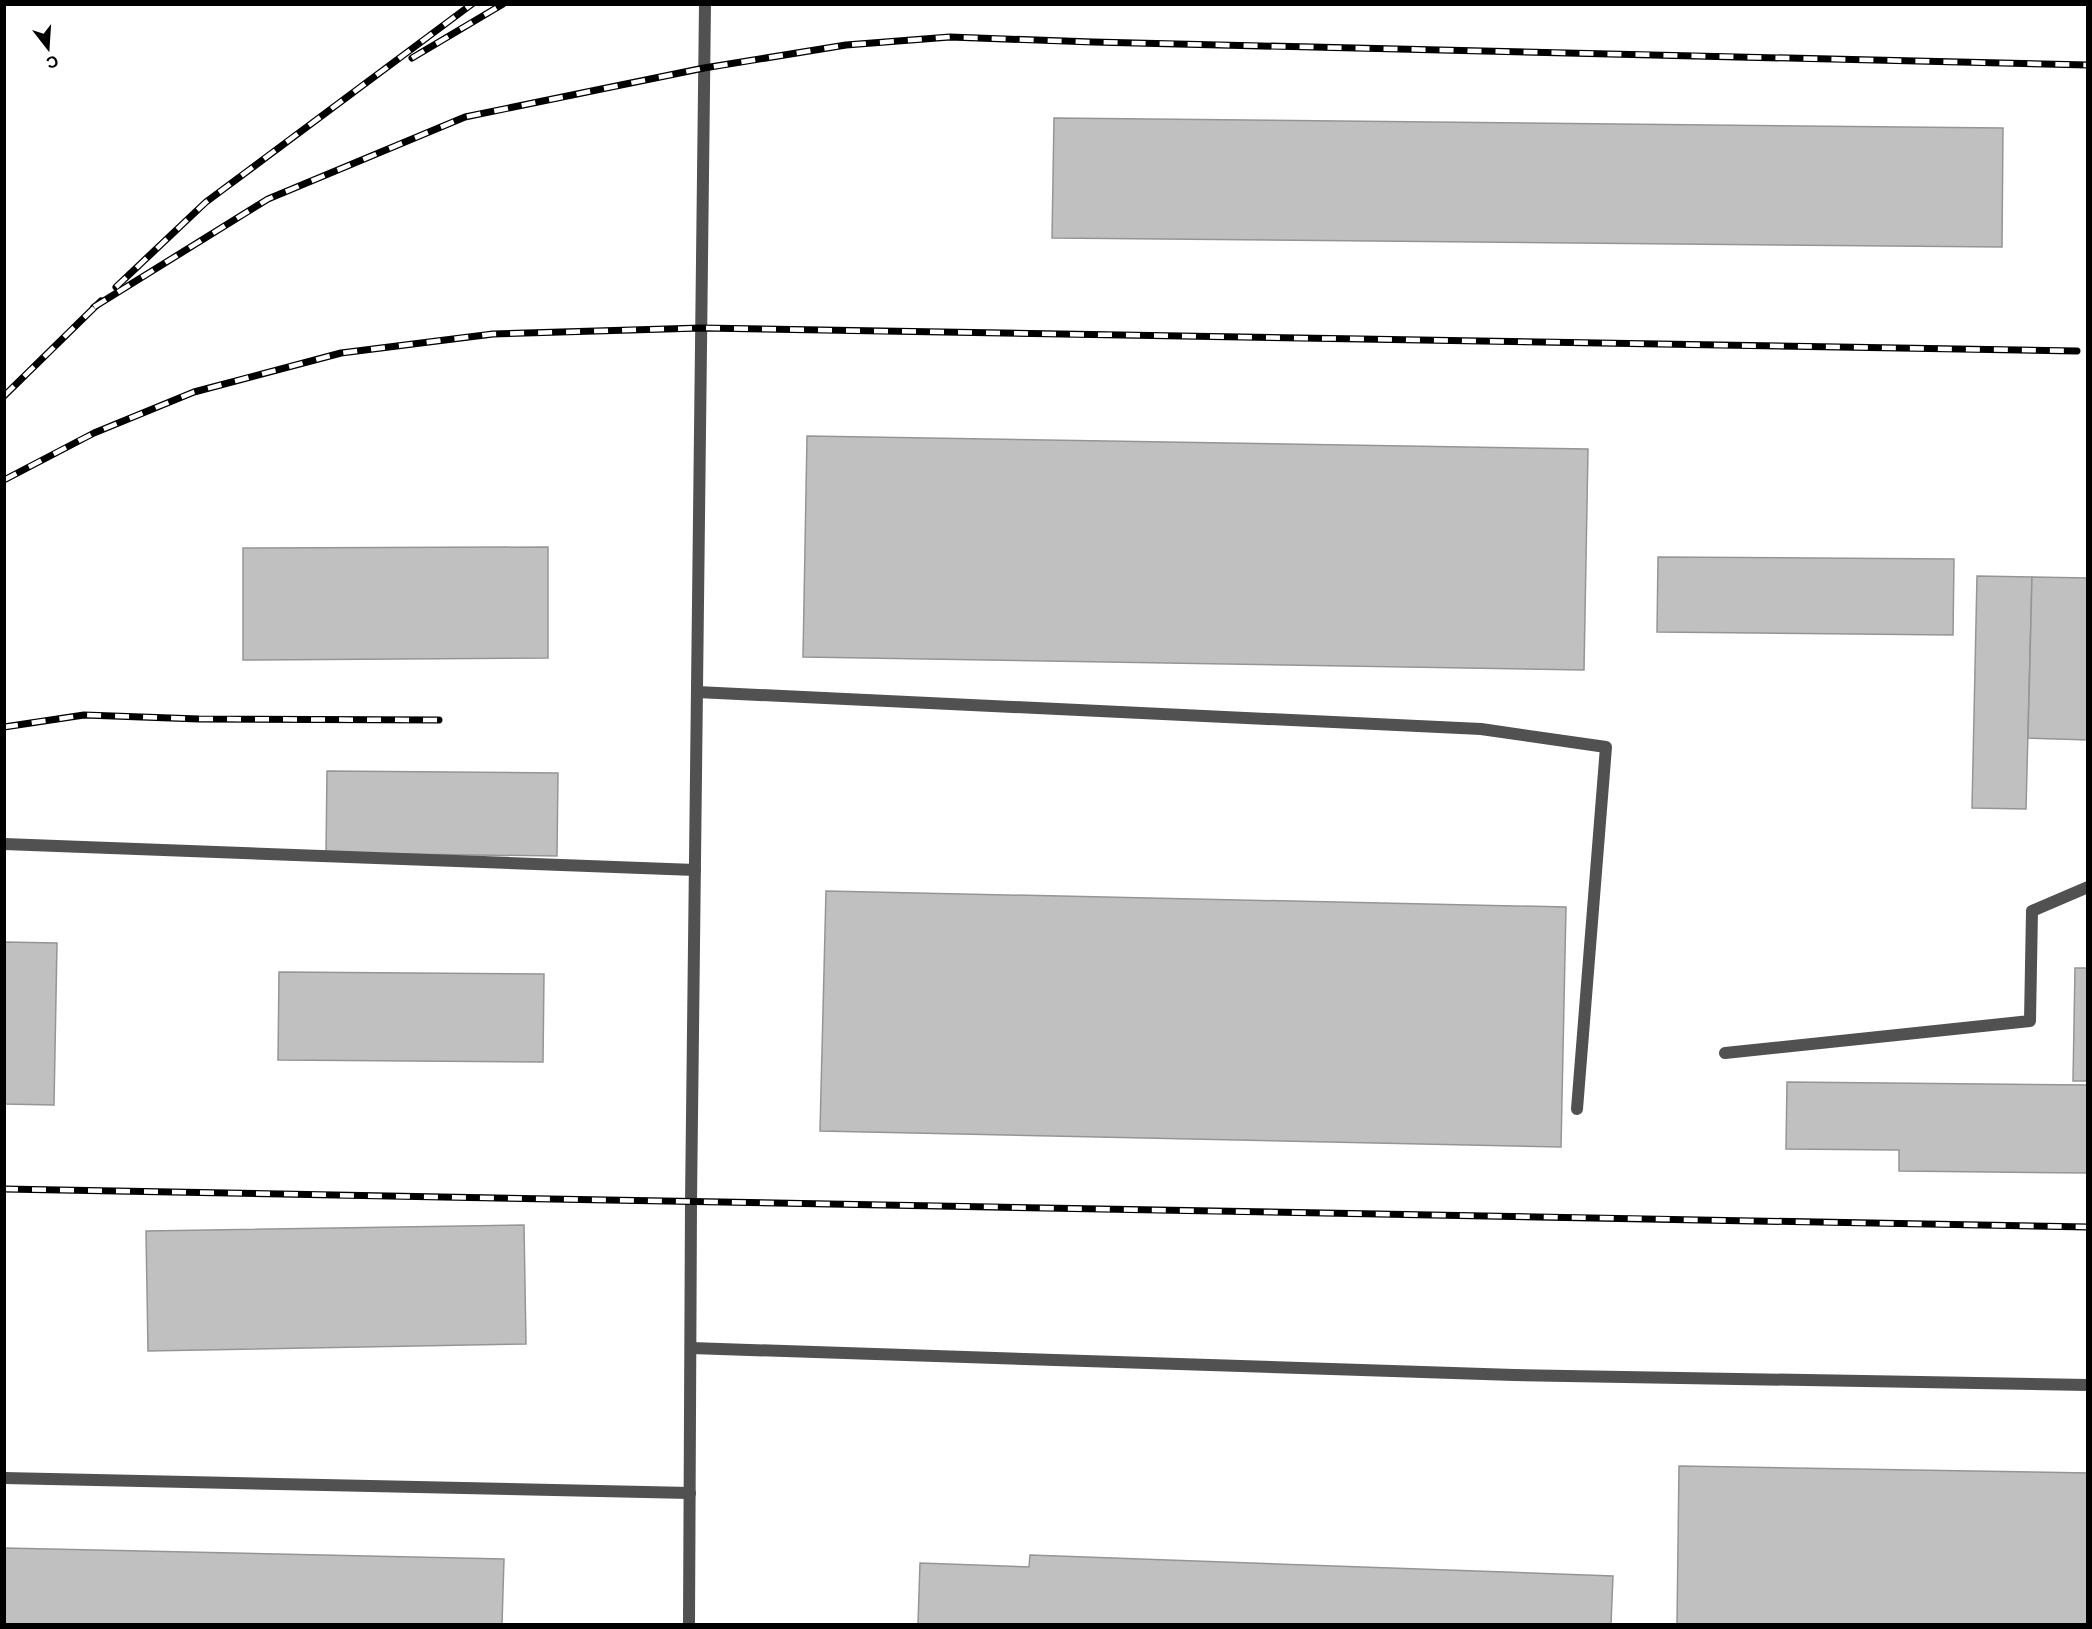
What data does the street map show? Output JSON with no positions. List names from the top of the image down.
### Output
{
  "north": "bottom"
}
